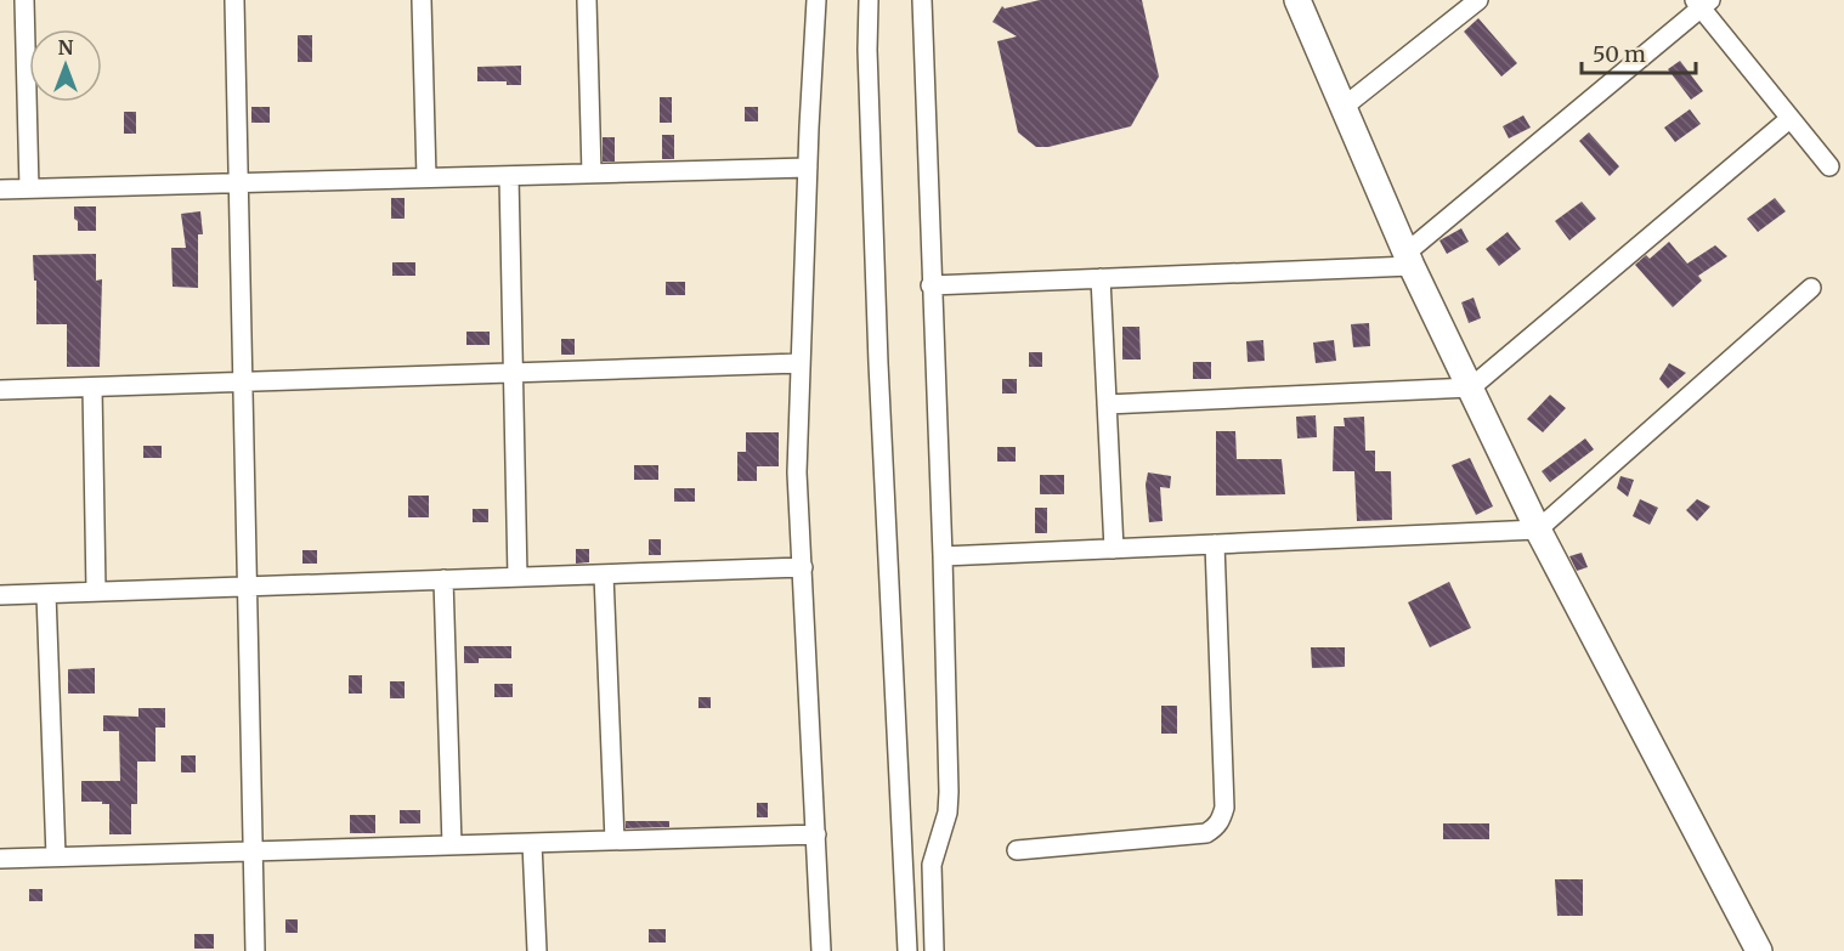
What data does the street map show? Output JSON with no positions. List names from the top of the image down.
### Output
{
  "scale_bar": "50 m",
  "north": "top"
}
